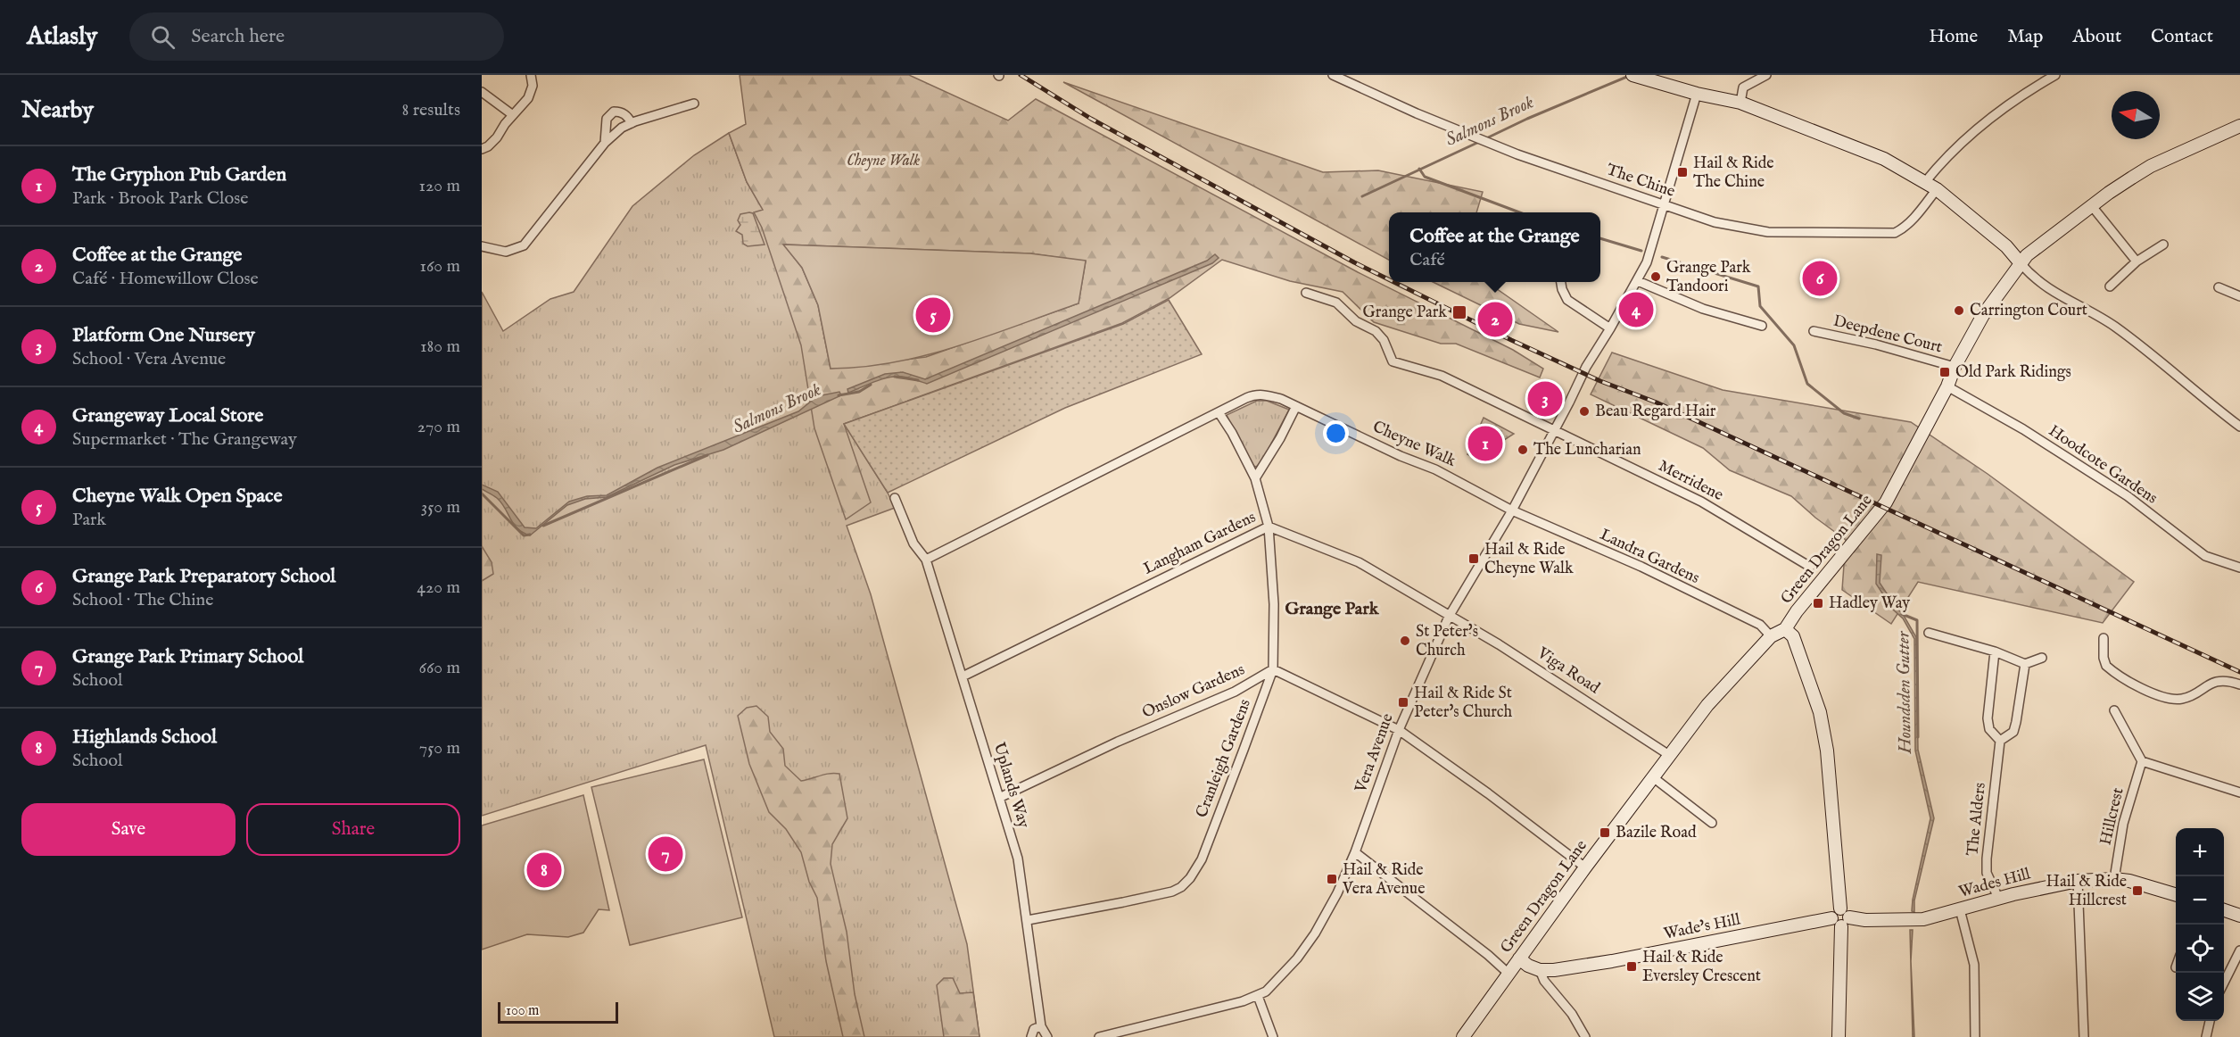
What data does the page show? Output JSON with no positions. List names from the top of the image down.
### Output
{
  "streets": {
    "street": [
      "The Chine",
      "Deepdene Court",
      "Cheyne Walk",
      "Hoodcote Gardens",
      "Merridene",
      "Langham Gardens",
      "Green Dragon Lane",
      "Landra Gardens",
      "Viga Road",
      "Onslow Gardens",
      "Vera Avenue",
      "Cranleigh Gardens",
      "Uplands Way",
      "Hillcrest",
      "The Alders",
      "Wades Hill",
      "Wade's Hill"
    ]
  },
  "crossings": [
    ["The Chine", "Vera Avenue"],
    ["Deepdene Court", "Green Dragon Lane"],
    ["Cheyne Walk", "Landra Gardens"],
    ["Cheyne Walk", "Vera Avenue"],
    ["Cheyne Walk", "Cranleigh Gardens"],
    ["Cheyne Walk", "Uplands Way"],
    ["Hoodcote Gardens", "Green Dragon Lane"],
    ["Merridene", "Vera Avenue"],
    ["Langham Gardens", "Viga Road"],
    ["Langham Gardens", "Vera Avenue"],
    ["Langham Gardens", "Cranleigh Gardens"],
    ["Langham Gardens", "Uplands Way"],
    ["Green Dragon Lane", "Landra Gardens"],
    ["Green Dragon Lane", "Viga Road"],
    ["Green Dragon Lane", "Wade's Hill"],
    ["Landra Gardens", "Vera Avenue"],
    ["Viga Road", "Vera Avenue"],
    ["Onslow Gardens", "Cranleigh Gardens"],
    ["Onslow Gardens", "Uplands Way"],
    ["Cranleigh Gardens", "Uplands Way"],
    ["Hillcrest", "Wades Hill"],
    ["The Alders", "Wades Hill"],
    ["Wades Hill", "Wade's Hill"]
  ],
  "districts": ["Grange Park"],
  "water": ["Salmons Brook", "Houndsden Gutter"],
  "parks": ["Cheyne Walk"],
  "places": {
    "transit": [
      "Hail & Ride The Chine",
      "Grange Park",
      "Old Park Ridings",
      "Hail & Ride Cheyne Walk",
      "Hadley Way",
      "Hail & Ride St Peter's Church",
      "Bazile Road",
      "Hail & Ride Vera Avenue",
      "Hail & Ride Hillcrest",
      "Hail & Ride Eversley Crescent"
    ],
    "other": [
      "Grange Park Tandoori",
      "Carrington Court",
      "Beau Regard Hair",
      "The Luncharian",
      "St Peter's Church"
    ]
  },
  "scale_bar": "100 m",
  "north": "left",
  "page": {
    "header": "Atlasly",
    "search": "Search here",
    "nav": [
      "Home",
      "Map",
      "About",
      "Contact"
    ],
    "heading": ["Nearby", "8 results"],
    "list": [
      {
        "mark": "1",
        "name": "The Gryphon Pub Garden",
        "note": "Park · Brook Park Close",
        "value": "120 m"
      },
      {
        "mark": "2",
        "name": "Coffee at the Grange",
        "note": "Café · Homewillow Close",
        "value": "160 m"
      },
      {
        "mark": "3",
        "name": "Platform One Nursery",
        "note": "School · Vera Avenue",
        "value": "180 m"
      },
      {
        "mark": "4",
        "name": "Grangeway Local Store",
        "note": "Supermarket · The Grangeway",
        "value": "270 m"
      },
      {
        "mark": "5",
        "name": "Cheyne Walk Open Space",
        "note": "Park",
        "value": "350 m"
      },
      {
        "mark": "6",
        "name": "Grange Park Preparatory School",
        "note": "School · The Chine",
        "value": "420 m"
      },
      {
        "mark": "7",
        "name": "Grange Park Primary School",
        "note": "School",
        "value": "660 m"
      },
      {
        "mark": "8",
        "name": "Highlands School",
        "note": "School",
        "value": "750 m"
      }
    ],
    "popup": ["Coffee at the Grange", "Café"],
    "pins": [
      "6",
      "4",
      "5",
      "2",
      "3",
      "1",
      "7",
      "8"
    ],
    "buttons": ["Save", "Share"],
    "map_buttons": ["+", "−"],
    "scale": "100 m"
  }
}
